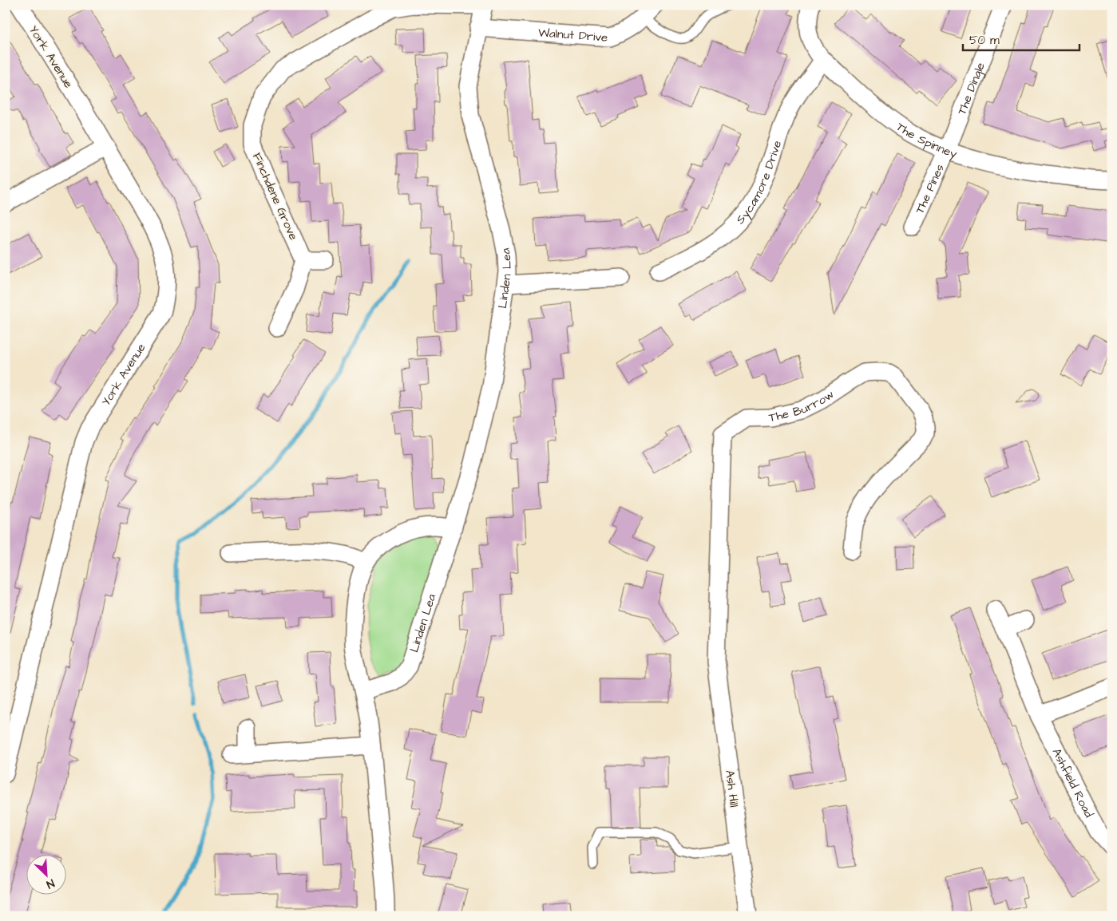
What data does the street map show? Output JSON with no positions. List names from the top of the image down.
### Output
{
  "streets": {
    "street": [
      "Walnut Drive",
      "York Avenue",
      "The Dingle",
      "The Spinney",
      "Sycamore Drive",
      "The Pines",
      "Finchdene Grove",
      "Linden Lea",
      "The Burrow",
      "Ashfield Road",
      "Ash Hill"
    ]
  },
  "crossings": [
    ["Walnut Drive", "Linden Lea"],
    ["The Dingle", "The Spinney"],
    ["The Dingle", "The Pines"],
    ["The Spinney", "Sycamore Drive"],
    ["The Spinney", "The Pines"],
    ["Finchdene Grove", "Linden Lea"],
    ["The Burrow", "Ash Hill"]
  ],
  "scale_bar": "50 m",
  "north": "bottom right"
}
